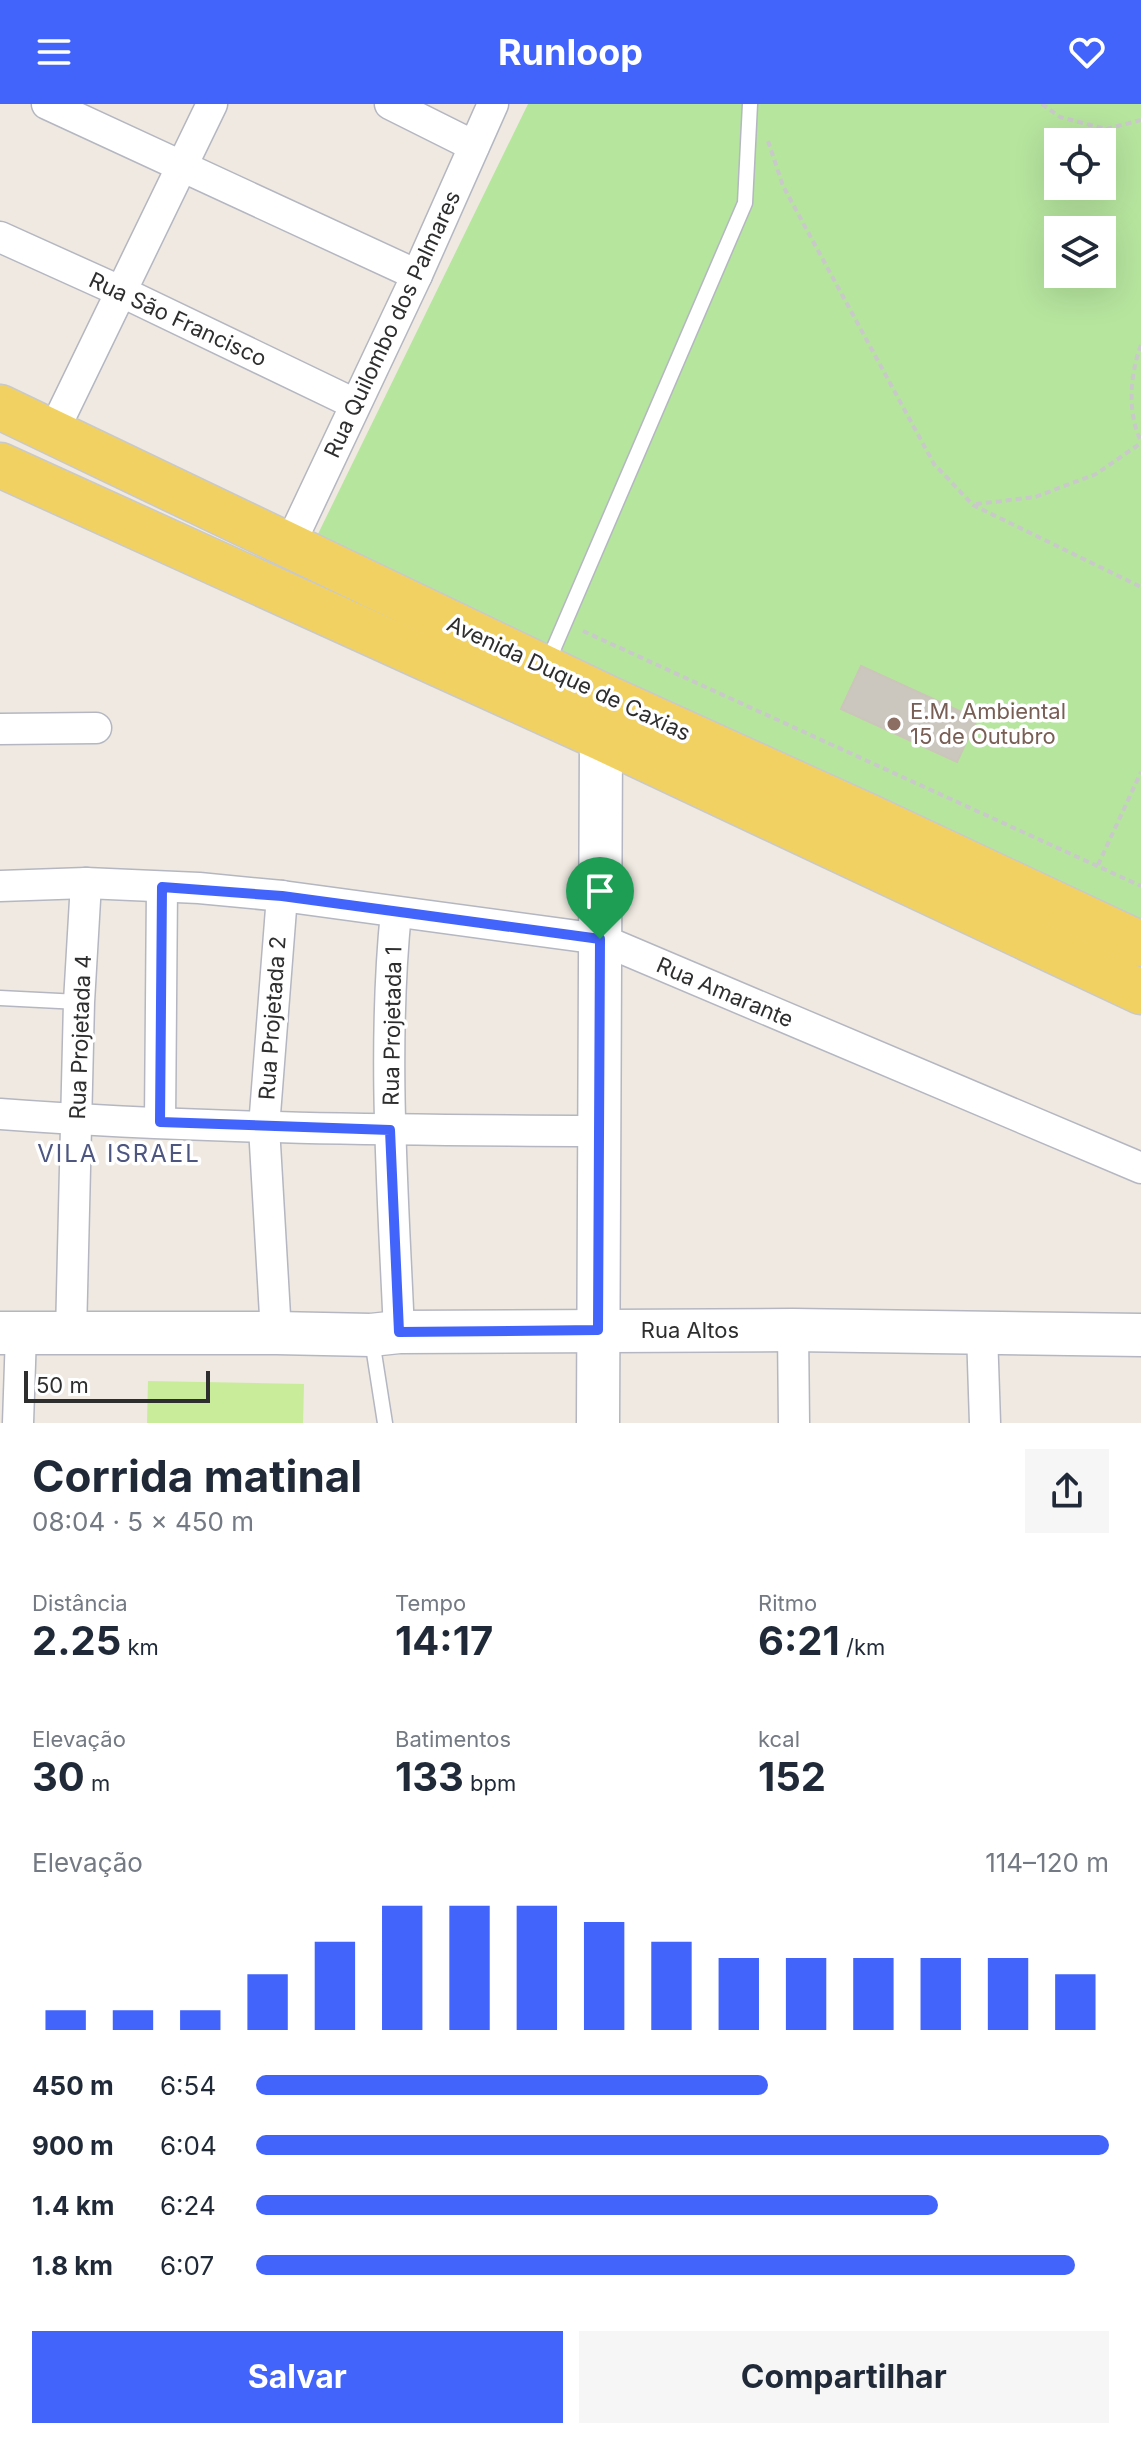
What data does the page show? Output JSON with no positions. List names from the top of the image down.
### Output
{
  "streets": {
    "main road": ["Avenida Duque de Caxias"],
    "street": [
      "Rua São Francisco",
      "Rua Quilombo dos Palmares",
      "Rua Amarante",
      "Rua Projetada 2",
      "Rua Projetada 1",
      "Rua Projetada 4",
      "Rua Altos"
    ]
  },
  "crossings": [
    ["Rua São Francisco", "Rua Quilombo dos Palmares"],
    ["Rua Quilombo dos Palmares", "Avenida Duque de Caxias"],
    ["Rua Amarante", "Rua Projetada 2"],
    ["Rua Amarante", "Rua Projetada 1"],
    ["Rua Amarante", "Rua Projetada 4"],
    ["Rua Projetada 2", "Rua Altos"],
    ["Rua Projetada 1", "Rua Altos"],
    ["Rua Projetada 4", "Rua Altos"]
  ],
  "districts": ["VILA ISRAEL"],
  "places": ["E.M. Ambiental 15 de Outubro"],
  "scale_bar": "50 m",
  "page": {
    "header": "Runloop",
    "scale": "50 m",
    "heading": ["Corrida matinal", "08:04 · 5 × 450 m"],
    "stats": [
      ["Distância", "2.25 km"],
      ["Tempo", "14:17"],
      ["Ritmo", "6:21 /km"],
      ["Elevação", "30 m"],
      ["Batimentos", "133 bpm"],
      ["kcal", "152"]
    ],
    "chart": ["Elevação", "114–120 m"],
    "list": [
      {
        "name": "450 m",
        "note": "6:54"
      },
      {
        "name": "900 m",
        "note": "6:04"
      },
      {
        "name": "1.4 km",
        "note": "6:24"
      },
      {
        "name": "1.8 km",
        "note": "6:07"
      }
    ],
    "buttons": ["Salvar", "Compartilhar"]
  }
}
